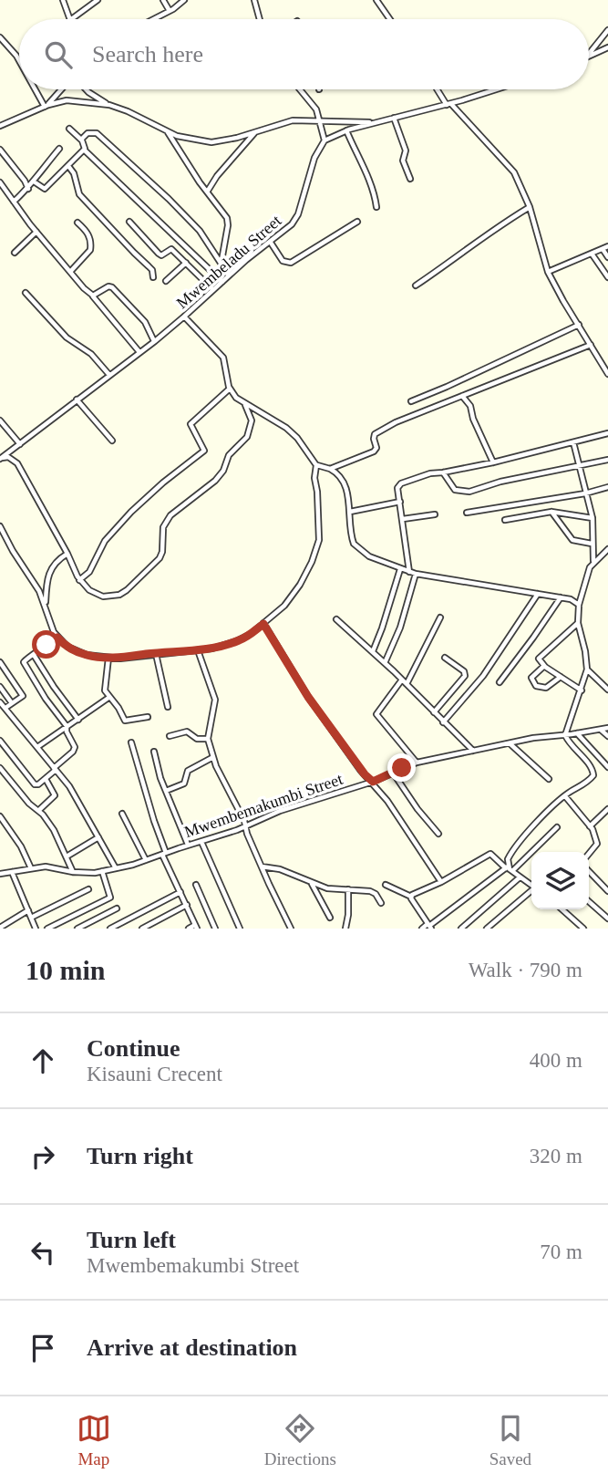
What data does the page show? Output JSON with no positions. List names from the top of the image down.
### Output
{
  "streets": {
    "street": ["Mwembeladu Street", "Mwembemakumbi Street"]
  },
  "page": {
    "search": "Search here",
    "heading": ["10 min", "Walk · 790 m"],
    "list": [
      ["Continue", "Kisauni Crecent", "400 m"],
      ["Turn right", "320 m"],
      ["Turn left", "Mwembemakumbi Street", "70 m"],
      "Arrive at destination"
    ],
    "nav": ["Map", "Directions", "Saved"]
  }
}
